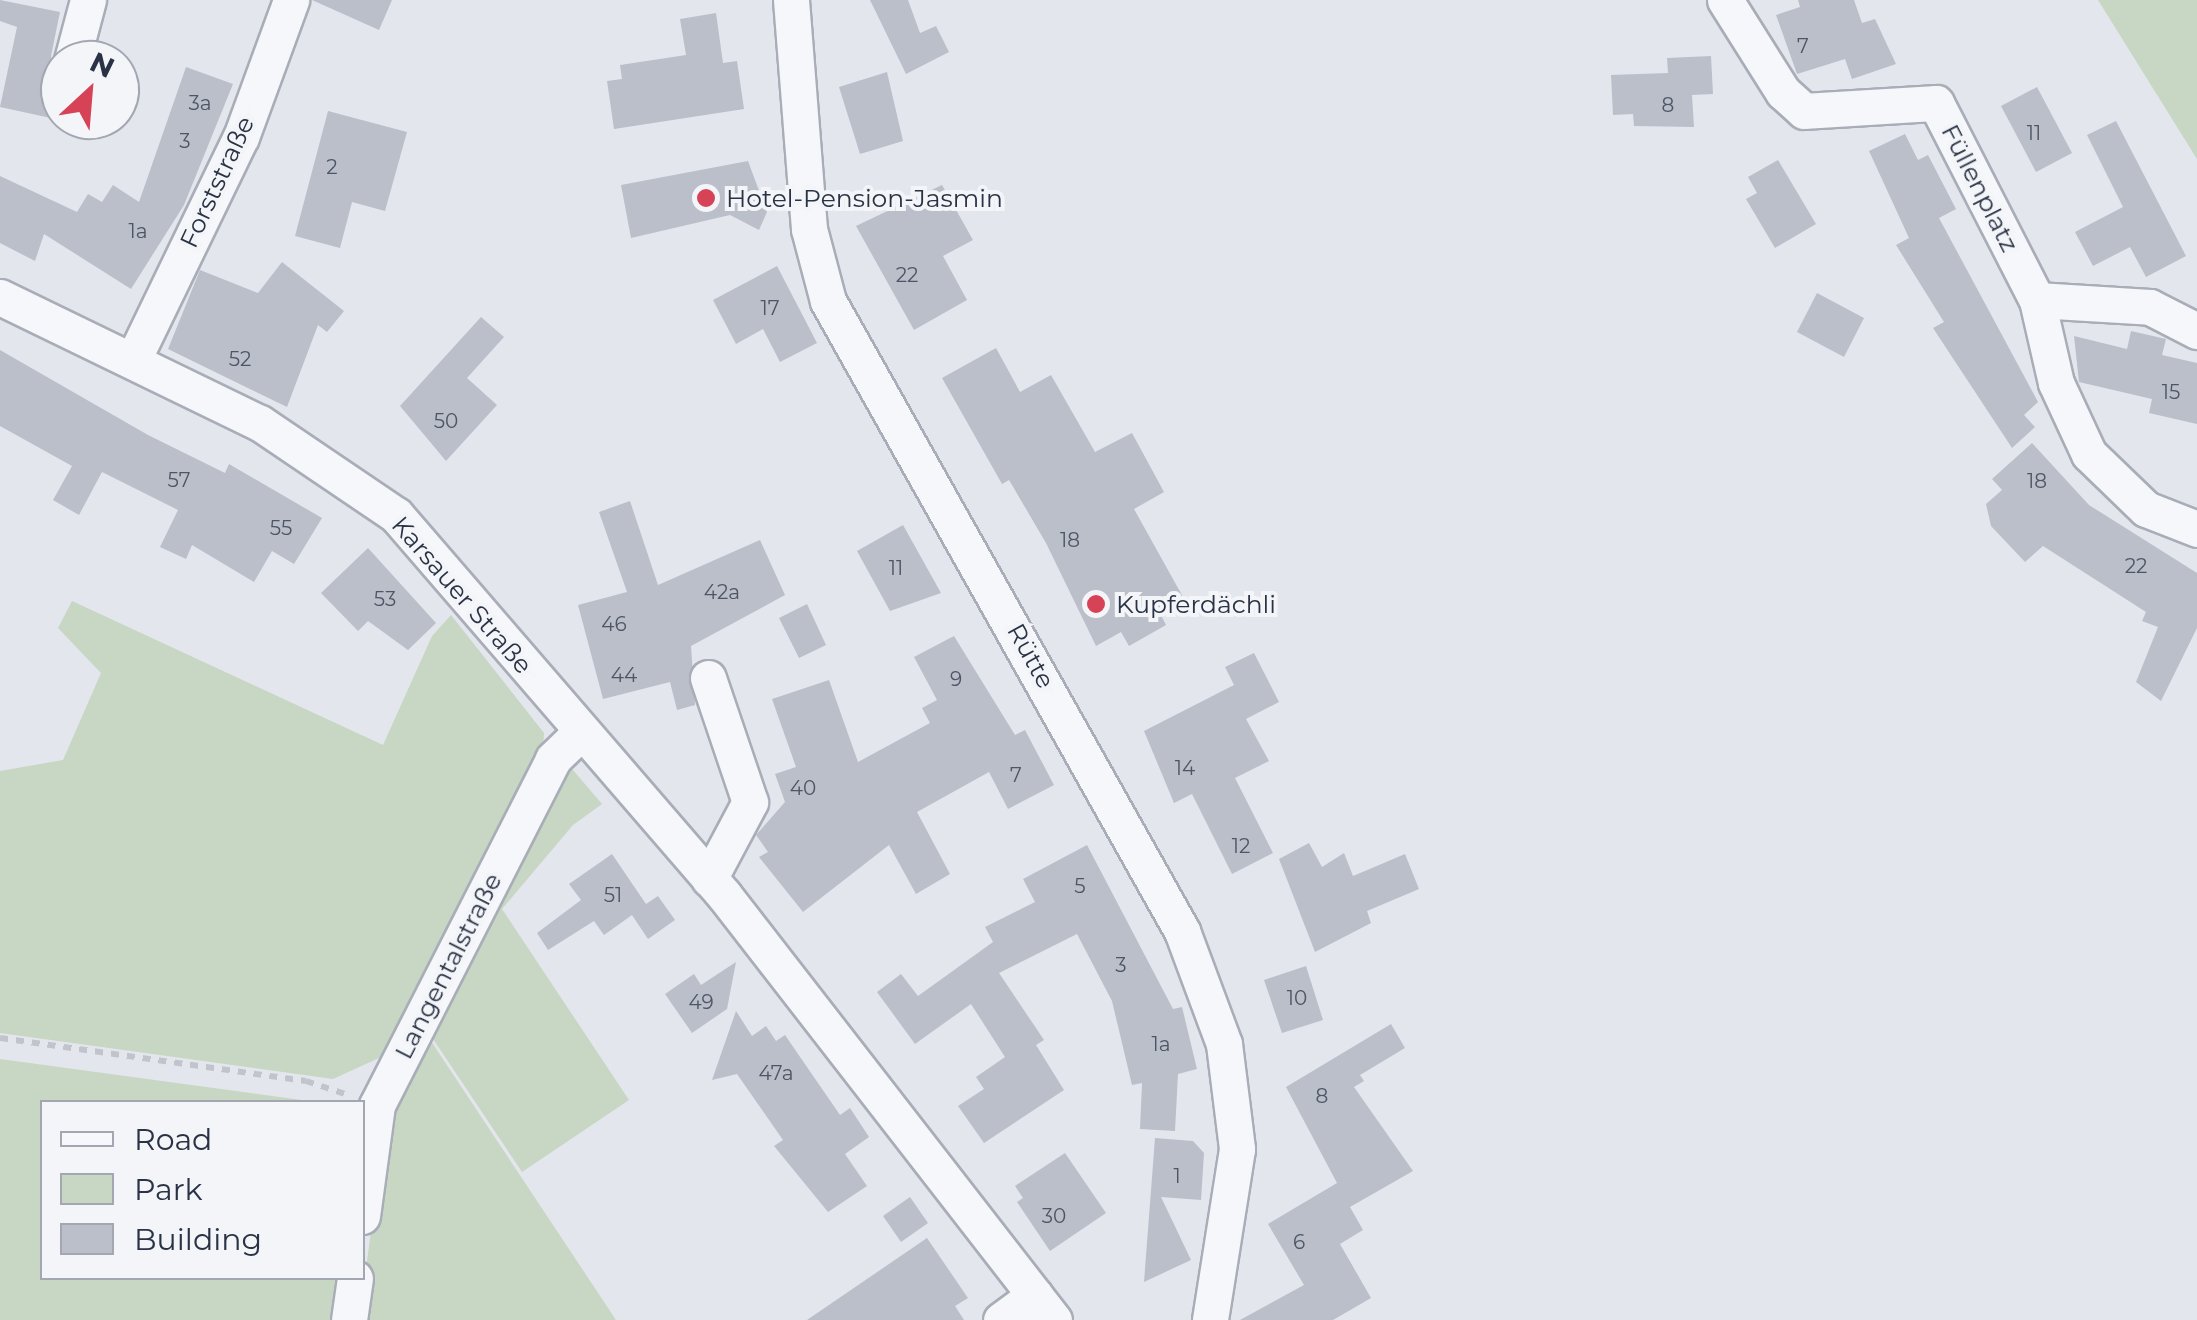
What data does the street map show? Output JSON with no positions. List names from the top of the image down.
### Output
{
  "streets": {
    "street": [
      "Forststraße",
      "Füllenplatz",
      "Karsauer Straße",
      "Rütte",
      "Langentalstraße"
    ]
  },
  "crossings": [
    ["Forststraße", "Karsauer Straße"],
    ["Karsauer Straße", "Langentalstraße"]
  ],
  "places": ["Hotel-Pension-Jasmin", "Kupferdächli"],
  "house_numbers": [
    "7",
    "3a",
    "8",
    "11",
    "3",
    "2",
    "1a",
    "22",
    "17",
    "52",
    "15",
    "50",
    "57",
    "18",
    "55",
    "18",
    "22",
    "11",
    "42a",
    "53",
    "46",
    "44",
    "9",
    "14",
    "7",
    "40",
    "12",
    "5",
    "51",
    "3",
    "10",
    "49",
    "1a",
    "47a",
    "8",
    "1",
    "30",
    "6"
  ],
  "legend": ["Road", "Park", "Building"],
  "north": "top right"
}
